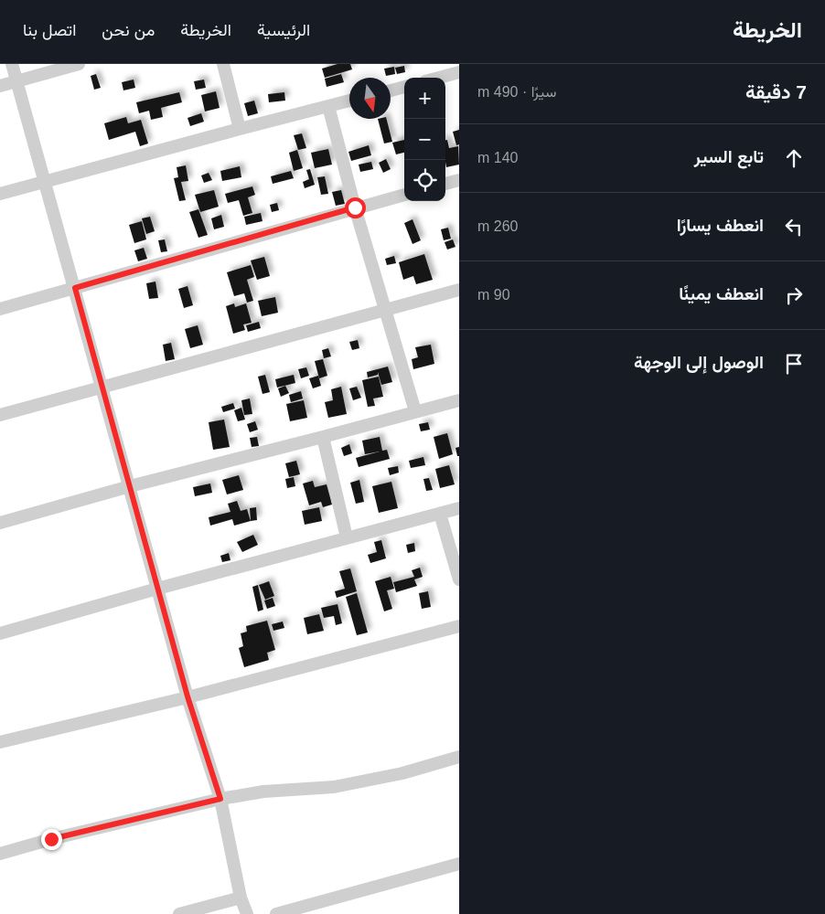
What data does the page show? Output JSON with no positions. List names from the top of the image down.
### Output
{
  "north": "bottom",
  "page": {
    "header": "الخريطة",
    "nav": [
      "الرئيسية",
      "الخريطة",
      "من نحن",
      "اتصل بنا"
    ],
    "heading": ["7 دقيقة", "سيرًا · 490 m"],
    "map_buttons": ["+", "−"],
    "list": [
      ["تابع السير", "140 m"],
      ["انعطف يسارًا", "260 m"],
      ["انعطف يمينًا", "90 m"],
      "الوصول إلى الوجهة"
    ]
  }
}
